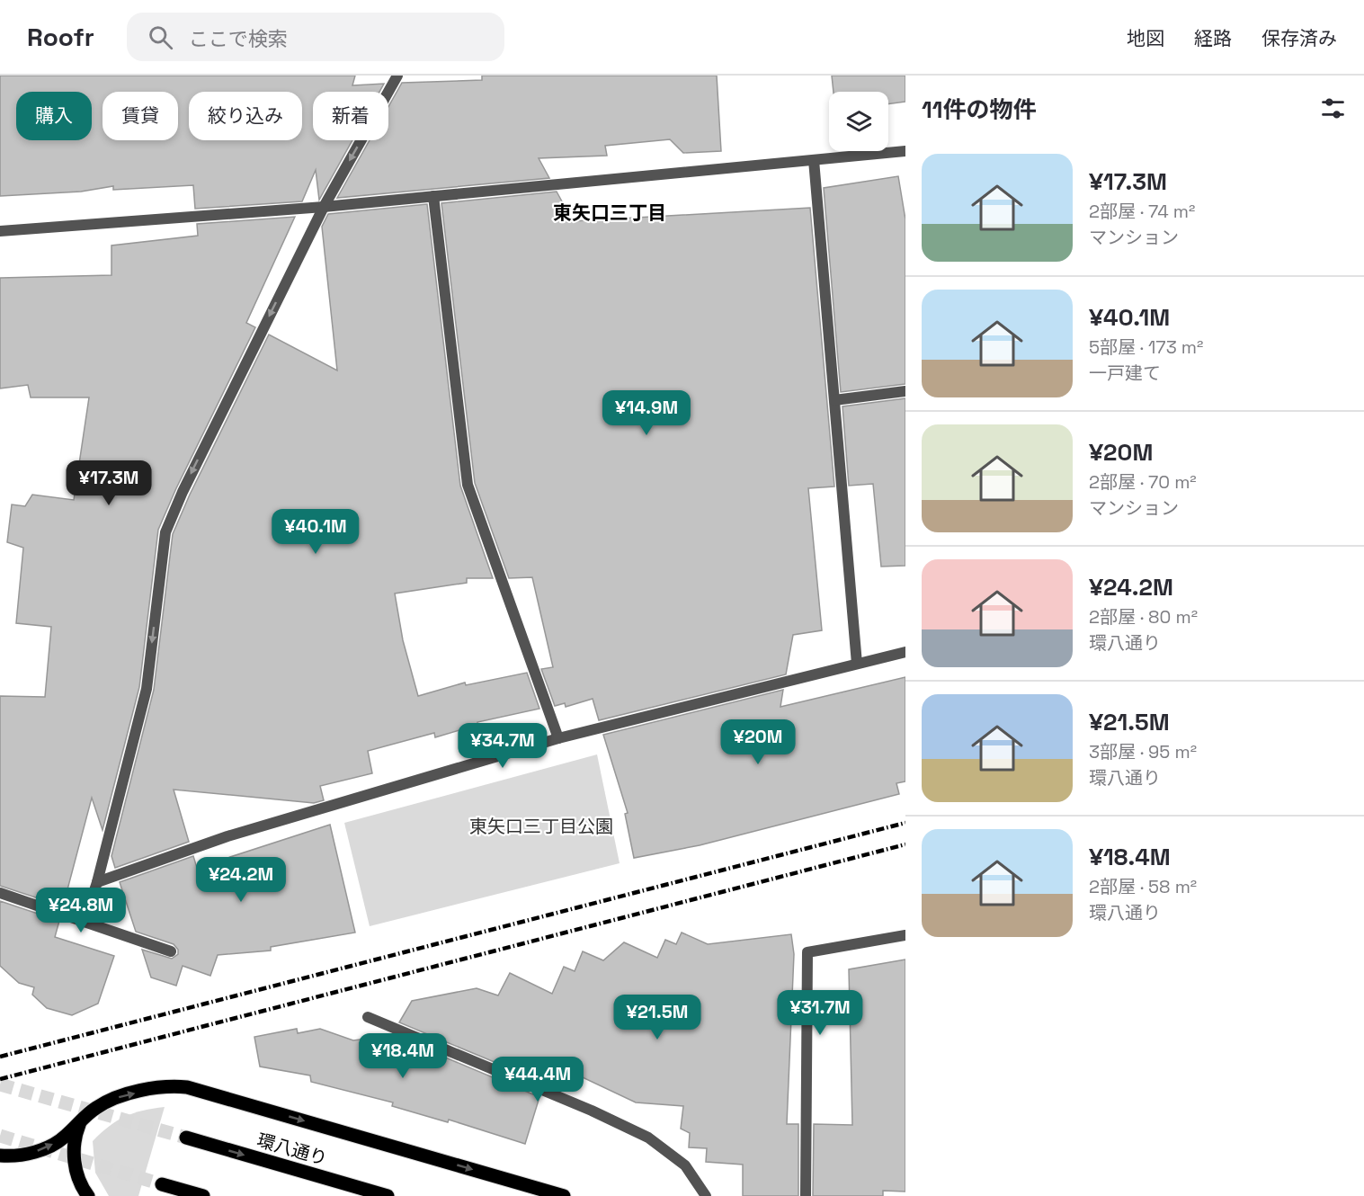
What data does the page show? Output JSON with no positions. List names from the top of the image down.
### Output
{
  "streets": {
    "main road": ["環八通り"]
  },
  "districts": ["東矢口三丁目"],
  "parks": ["東矢口三丁目公園"],
  "page": {
    "header": "Roofr",
    "search": "ここで検索",
    "nav": ["地図", "経路", "保存済み"],
    "heading": "11件の物件",
    "chip": [
      "購入",
      "賃貸",
      "絞り込み",
      "新着"
    ],
    "list": [
      {
        "name": "¥17.3M",
        "note": "2部屋 · 74 m² · マンション"
      },
      {
        "name": "¥40.1M",
        "note": "5部屋 · 173 m² · 一戸建て"
      },
      {
        "name": "¥20M",
        "note": "2部屋 · 70 m² · マンション"
      },
      {
        "name": "¥24.2M",
        "note": "2部屋 · 80 m² · 環八通り"
      },
      {
        "name": "¥21.5M",
        "note": "3部屋 · 95 m² · 環八通り"
      },
      {
        "name": "¥18.4M",
        "note": "2部屋 · 58 m² · 環八通り"
      }
    ],
    "price": [
      "¥14.9M",
      "¥17.3M",
      "¥40.1M",
      "¥20M",
      "¥34.7M",
      "¥24.2M",
      "¥24.8M",
      "¥31.7M",
      "¥21.5M",
      "¥18.4M",
      "¥44.4M"
    ]
  }
}
